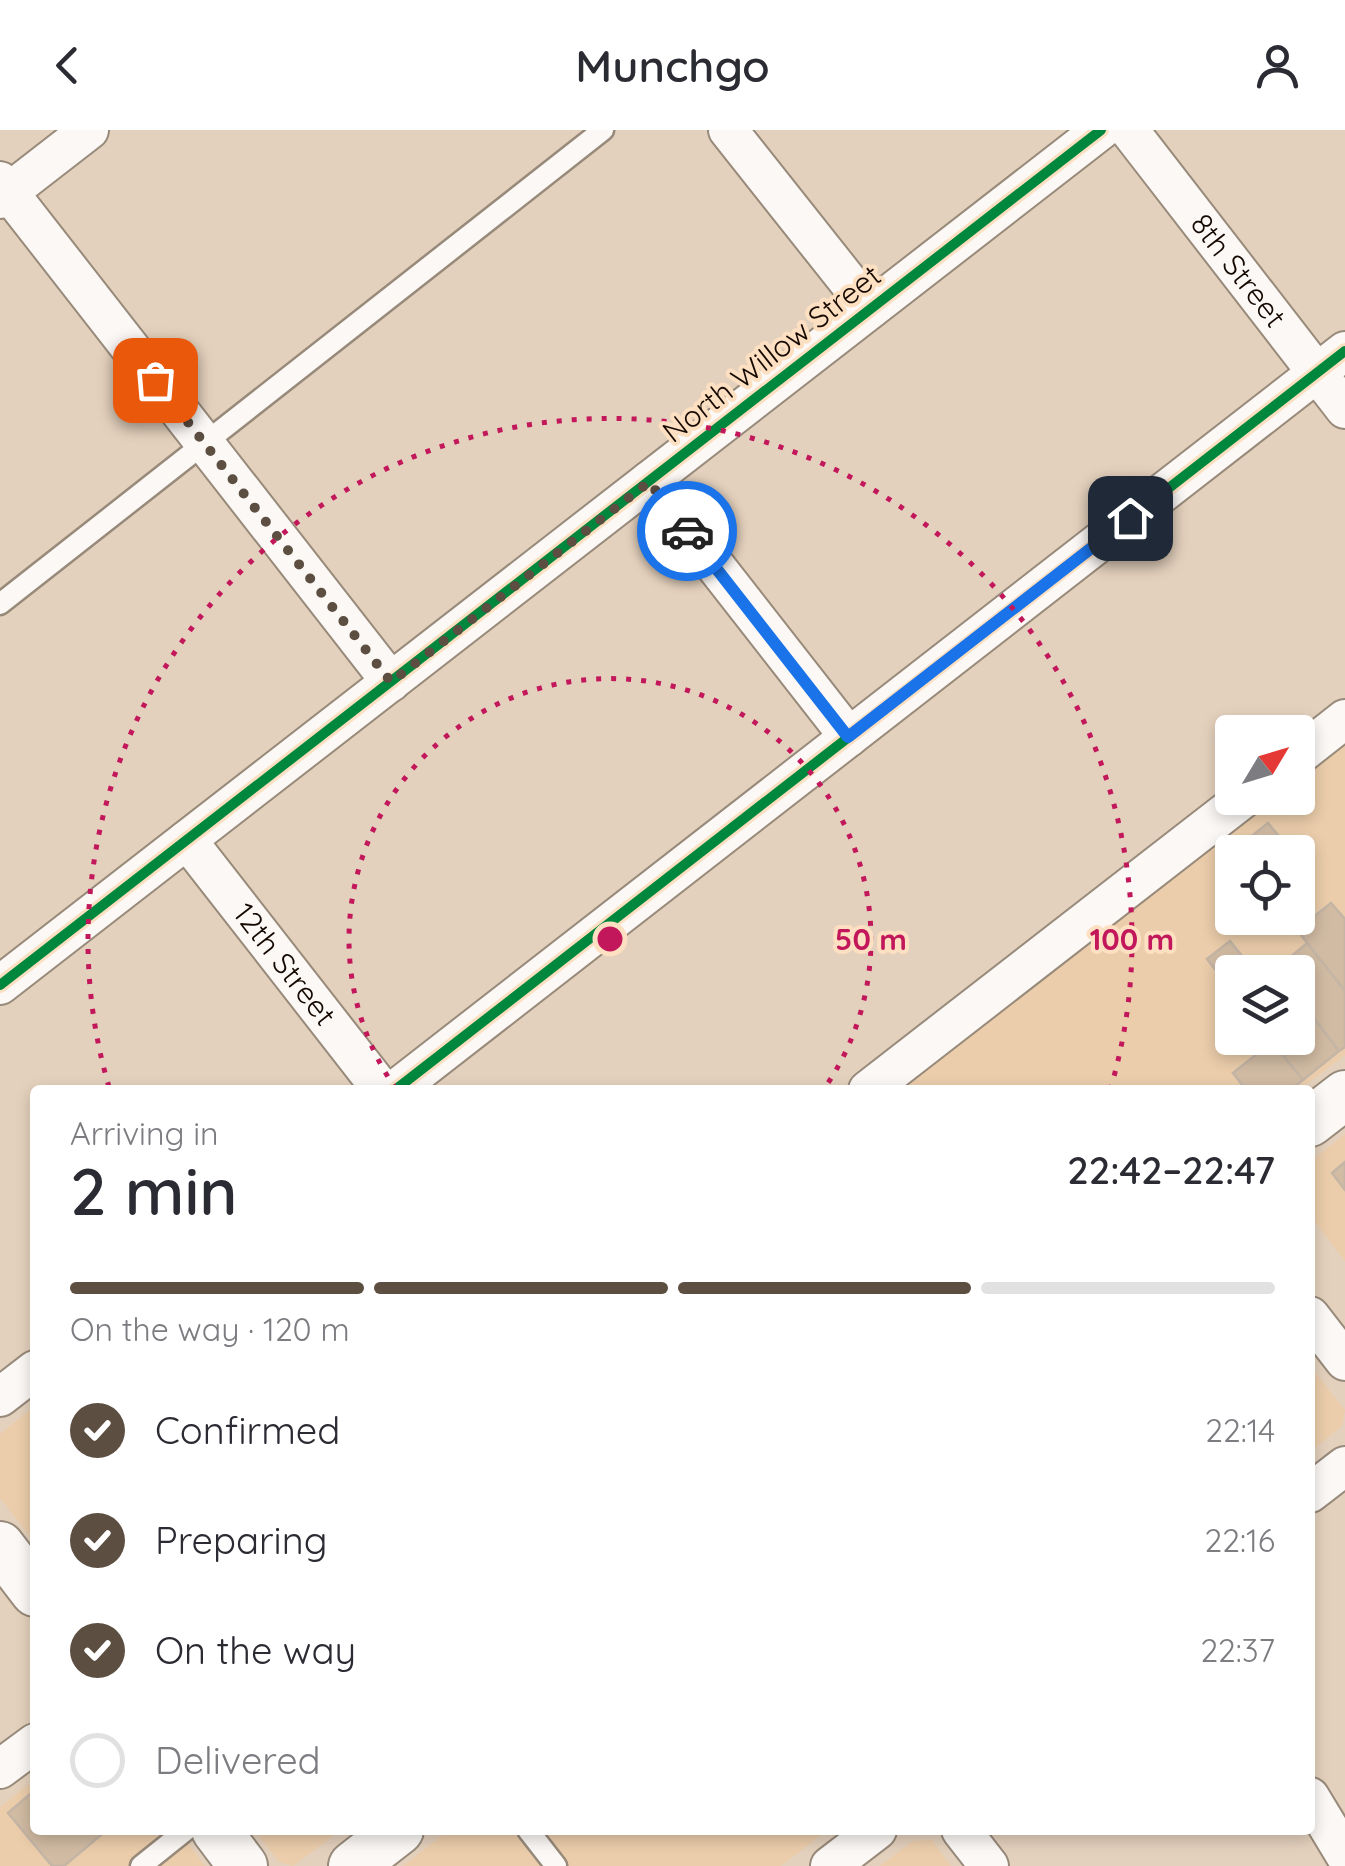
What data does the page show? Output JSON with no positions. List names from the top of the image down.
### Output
{
  "streets": {
    "street": ["8th Street", "North Willow Street", "12th Street"]
  },
  "crossings": [
    ["North Willow Street", "12th Street"]
  ],
  "north": "top right",
  "page": {
    "header": "Munchgo",
    "heading": ["2 min", "Arriving in", "22:42–22:47"],
    "bar": "On the way · 120 m",
    "list": [
      ["Confirmed", "22:14"],
      ["Preparing", "22:16"],
      ["On the way", "22:37"],
      "Delivered"
    ]
  },
  "rings": ["50 m", "100 m"]
}
